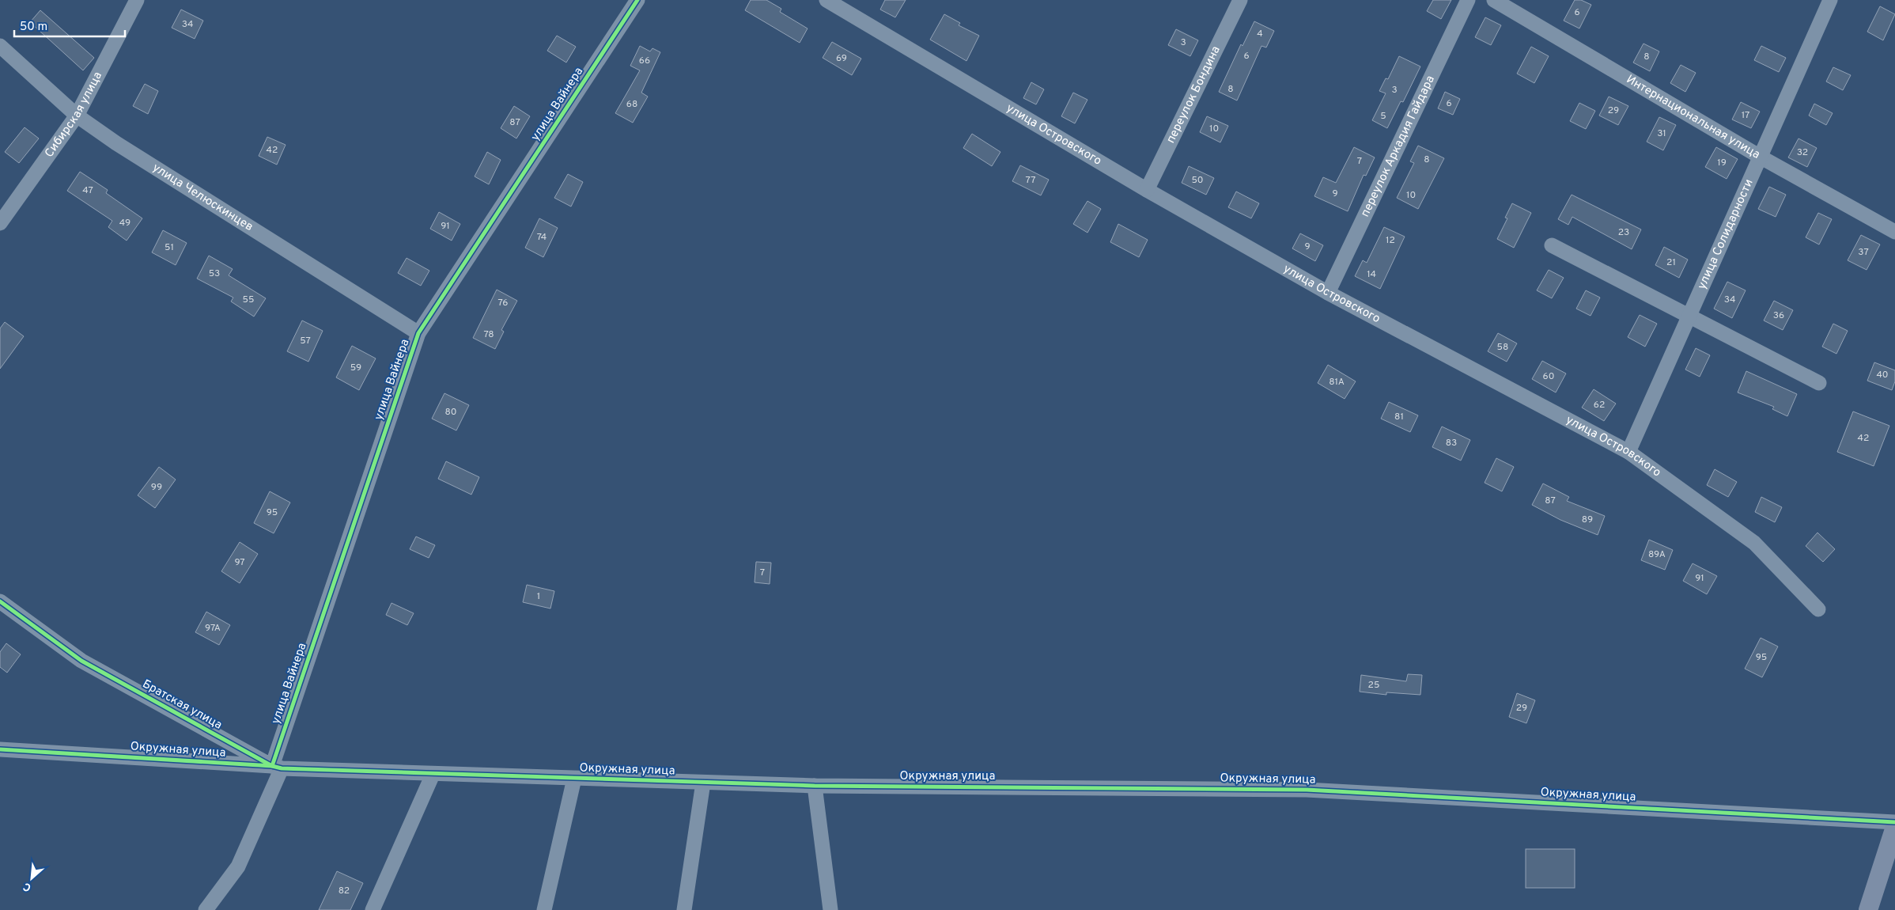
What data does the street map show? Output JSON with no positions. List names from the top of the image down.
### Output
{
  "streets": {
    "street": [
      "переулок Бондина",
      "улица Вайнера",
      "Сибирская улица",
      "Интернациональная улица",
      "улица Островского",
      "переулок Аркадия Гайдара",
      "улица Челюскинцев",
      "улица Солидарности",
      "Братская улица",
      "Окружная улица"
    ]
  },
  "crossings": [
    ["переулок Бондина", "улица Островского"],
    ["улица Вайнера", "улица Челюскинцев"],
    ["улица Вайнера", "Братская улица"],
    ["улица Вайнера", "Окружная улица"],
    ["Сибирская улица", "улица Челюскинцев"],
    ["Интернациональная улица", "улица Солидарности"],
    ["улица Островского", "переулок Аркадия Гайдара"],
    ["улица Островского", "улица Солидарности"],
    ["Братская улица", "Окружная улица"]
  ],
  "house_numbers": [
    "6",
    "34",
    "4",
    "3",
    "6",
    "8",
    "69",
    "66",
    "8",
    "3",
    "6",
    "68",
    "29",
    "17",
    "5",
    "87",
    "10",
    "31",
    "42",
    "32",
    "8",
    "7",
    "19",
    "77",
    "50",
    "47",
    "9",
    "10",
    "49",
    "91",
    "23",
    "74",
    "12",
    "9",
    "51",
    "37",
    "21",
    "53",
    "14",
    "55",
    "34",
    "76",
    "36",
    "78",
    "57",
    "58",
    "59",
    "40",
    "60",
    "81А",
    "62",
    "80",
    "81",
    "42",
    "83",
    "99",
    "87",
    "95",
    "89",
    "89А",
    "97",
    "7",
    "91",
    "1",
    "97А",
    "95",
    "25",
    "29",
    "82"
  ],
  "scale_bar": "50 m",
  "north": "bottom left"
}
